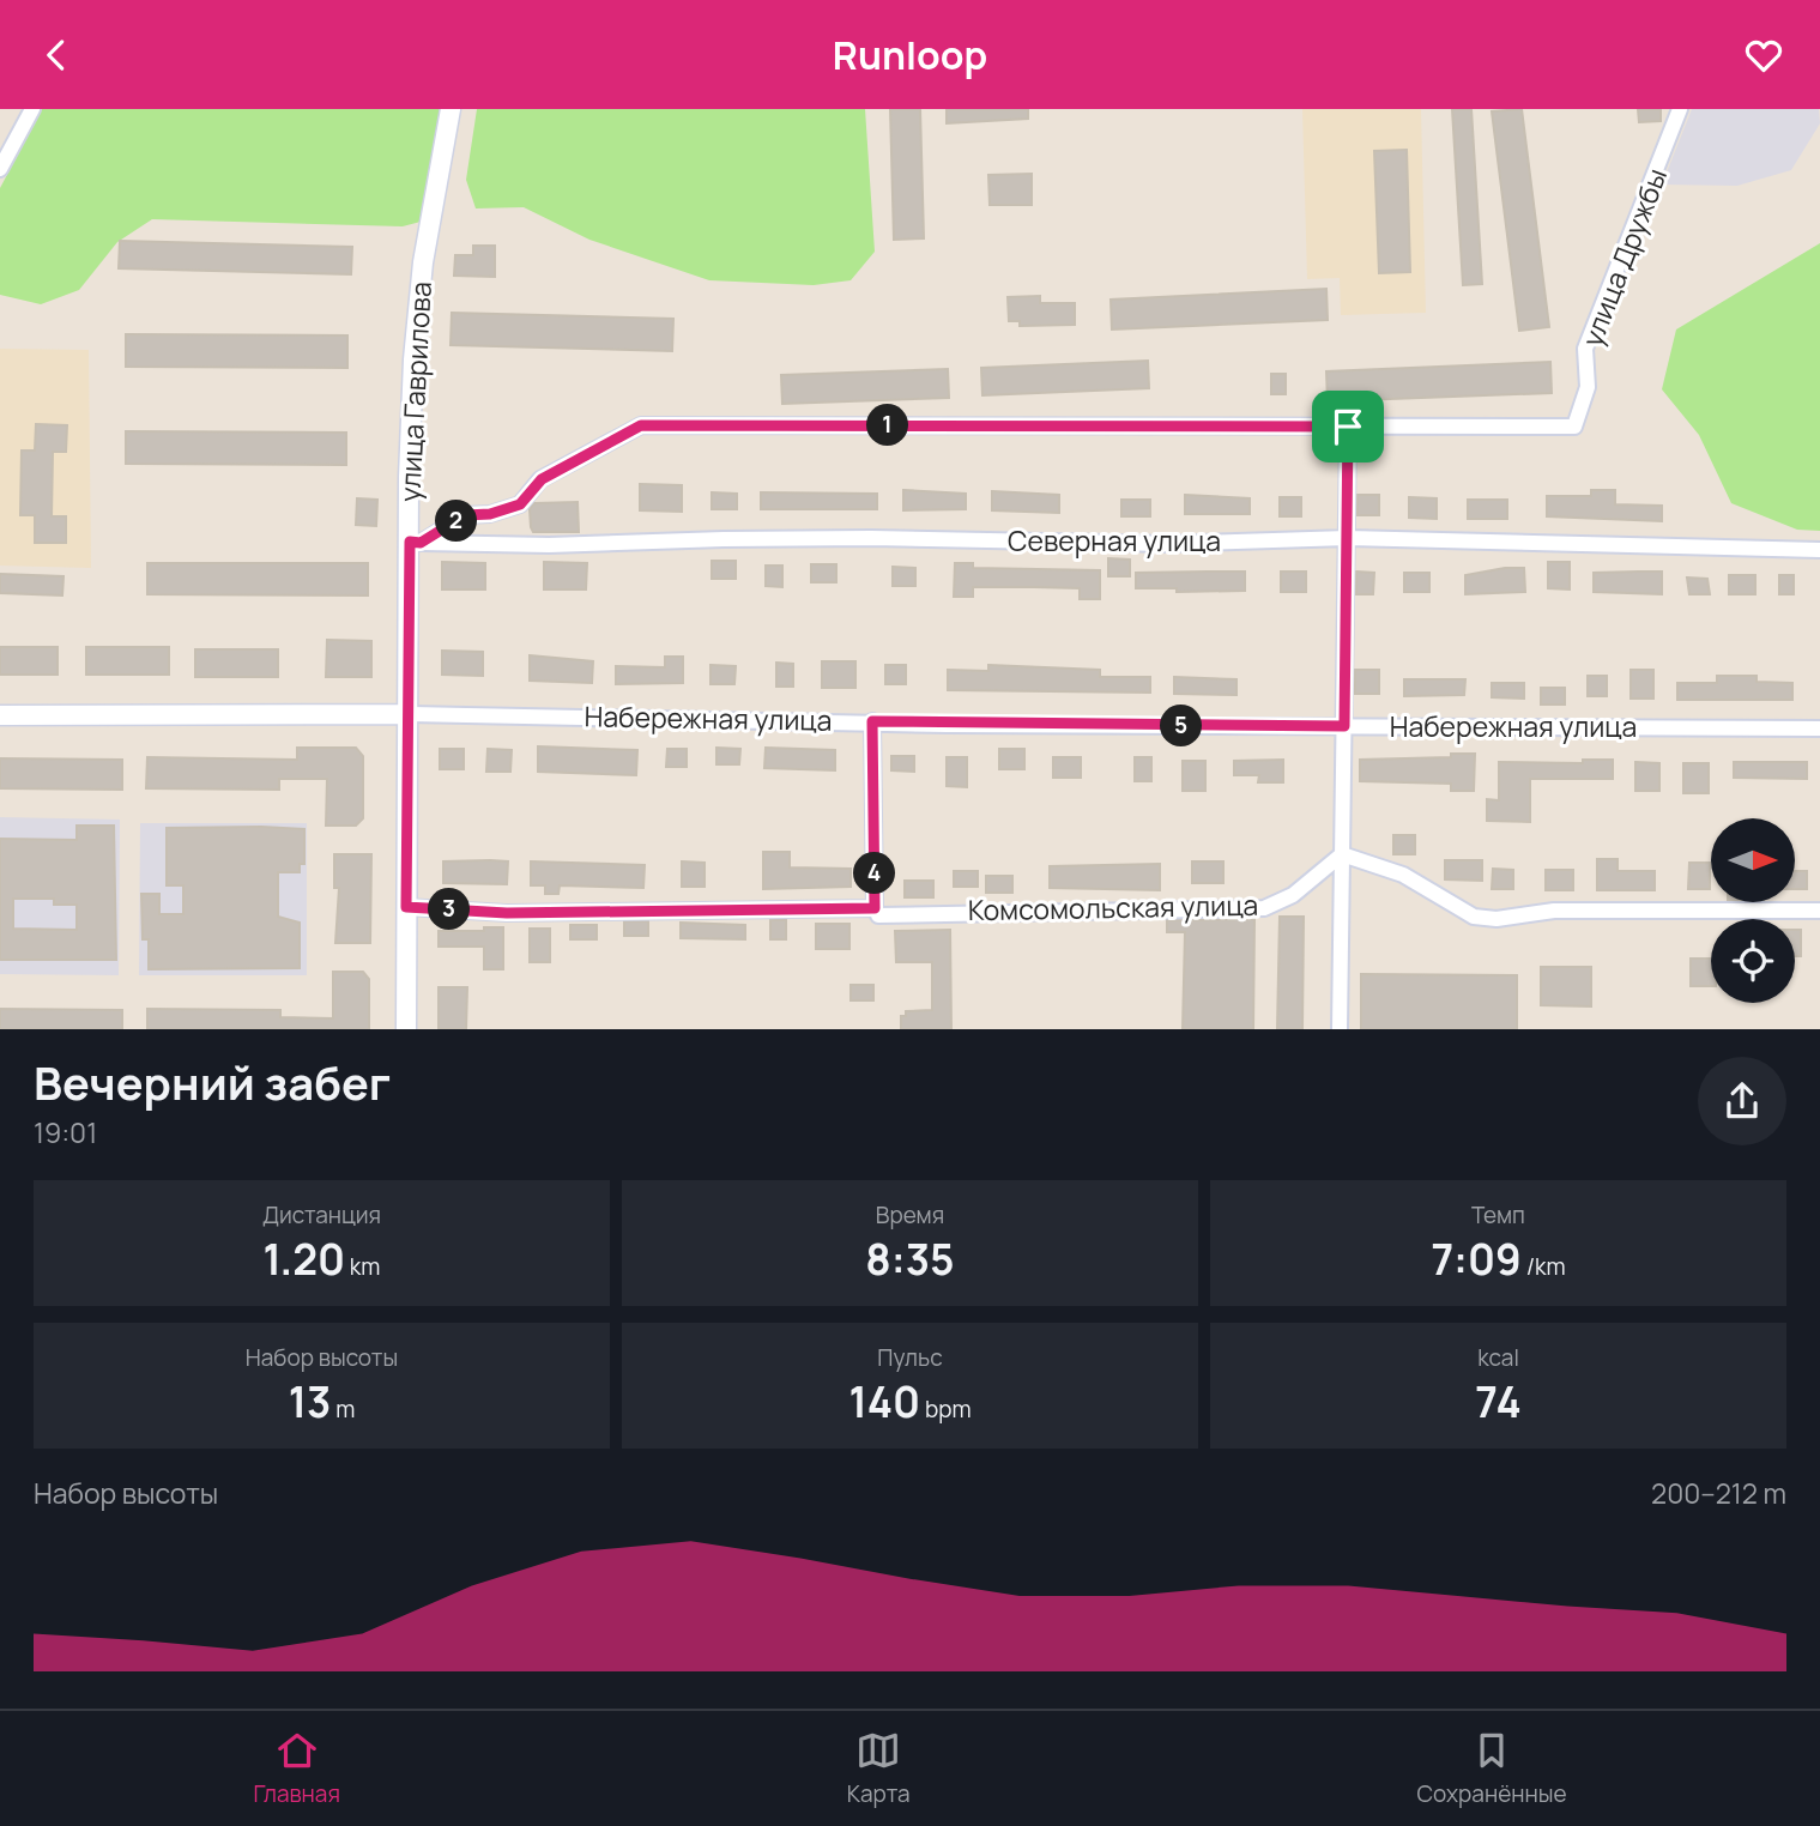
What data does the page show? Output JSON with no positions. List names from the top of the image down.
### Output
{
  "streets": {
    "street": [
      "улица Дружбы",
      "улица Гаврилова",
      "Северная улица",
      "Набережная улица",
      "Комсомольская улица"
    ]
  },
  "crossings": [
    ["улица Дружбы", "улица Гаврилова"],
    ["улица Дружбы", "Северная улица"],
    ["улица Гаврилова", "Северная улица"],
    ["улица Гаврилова", "Набережная улица"],
    ["улица Гаврилова", "Комсомольская улица"]
  ],
  "north": "right",
  "page": {
    "header": "Runloop",
    "pins": [
      "1",
      "2",
      "5",
      "4",
      "3"
    ],
    "heading": ["Вечерний забег", "19:01"],
    "stats": [
      ["Дистанция", "1.20 km"],
      ["Время", "8:35"],
      ["Темп", "7:09 /km"],
      ["Набор высоты", "13 m"],
      ["Пульс", "140 bpm"],
      ["kcal", "74"]
    ],
    "chart": ["Набор высоты", "200–212 m"],
    "tabs": ["Главная", "Карта", "Сохранённые"]
  }
}
